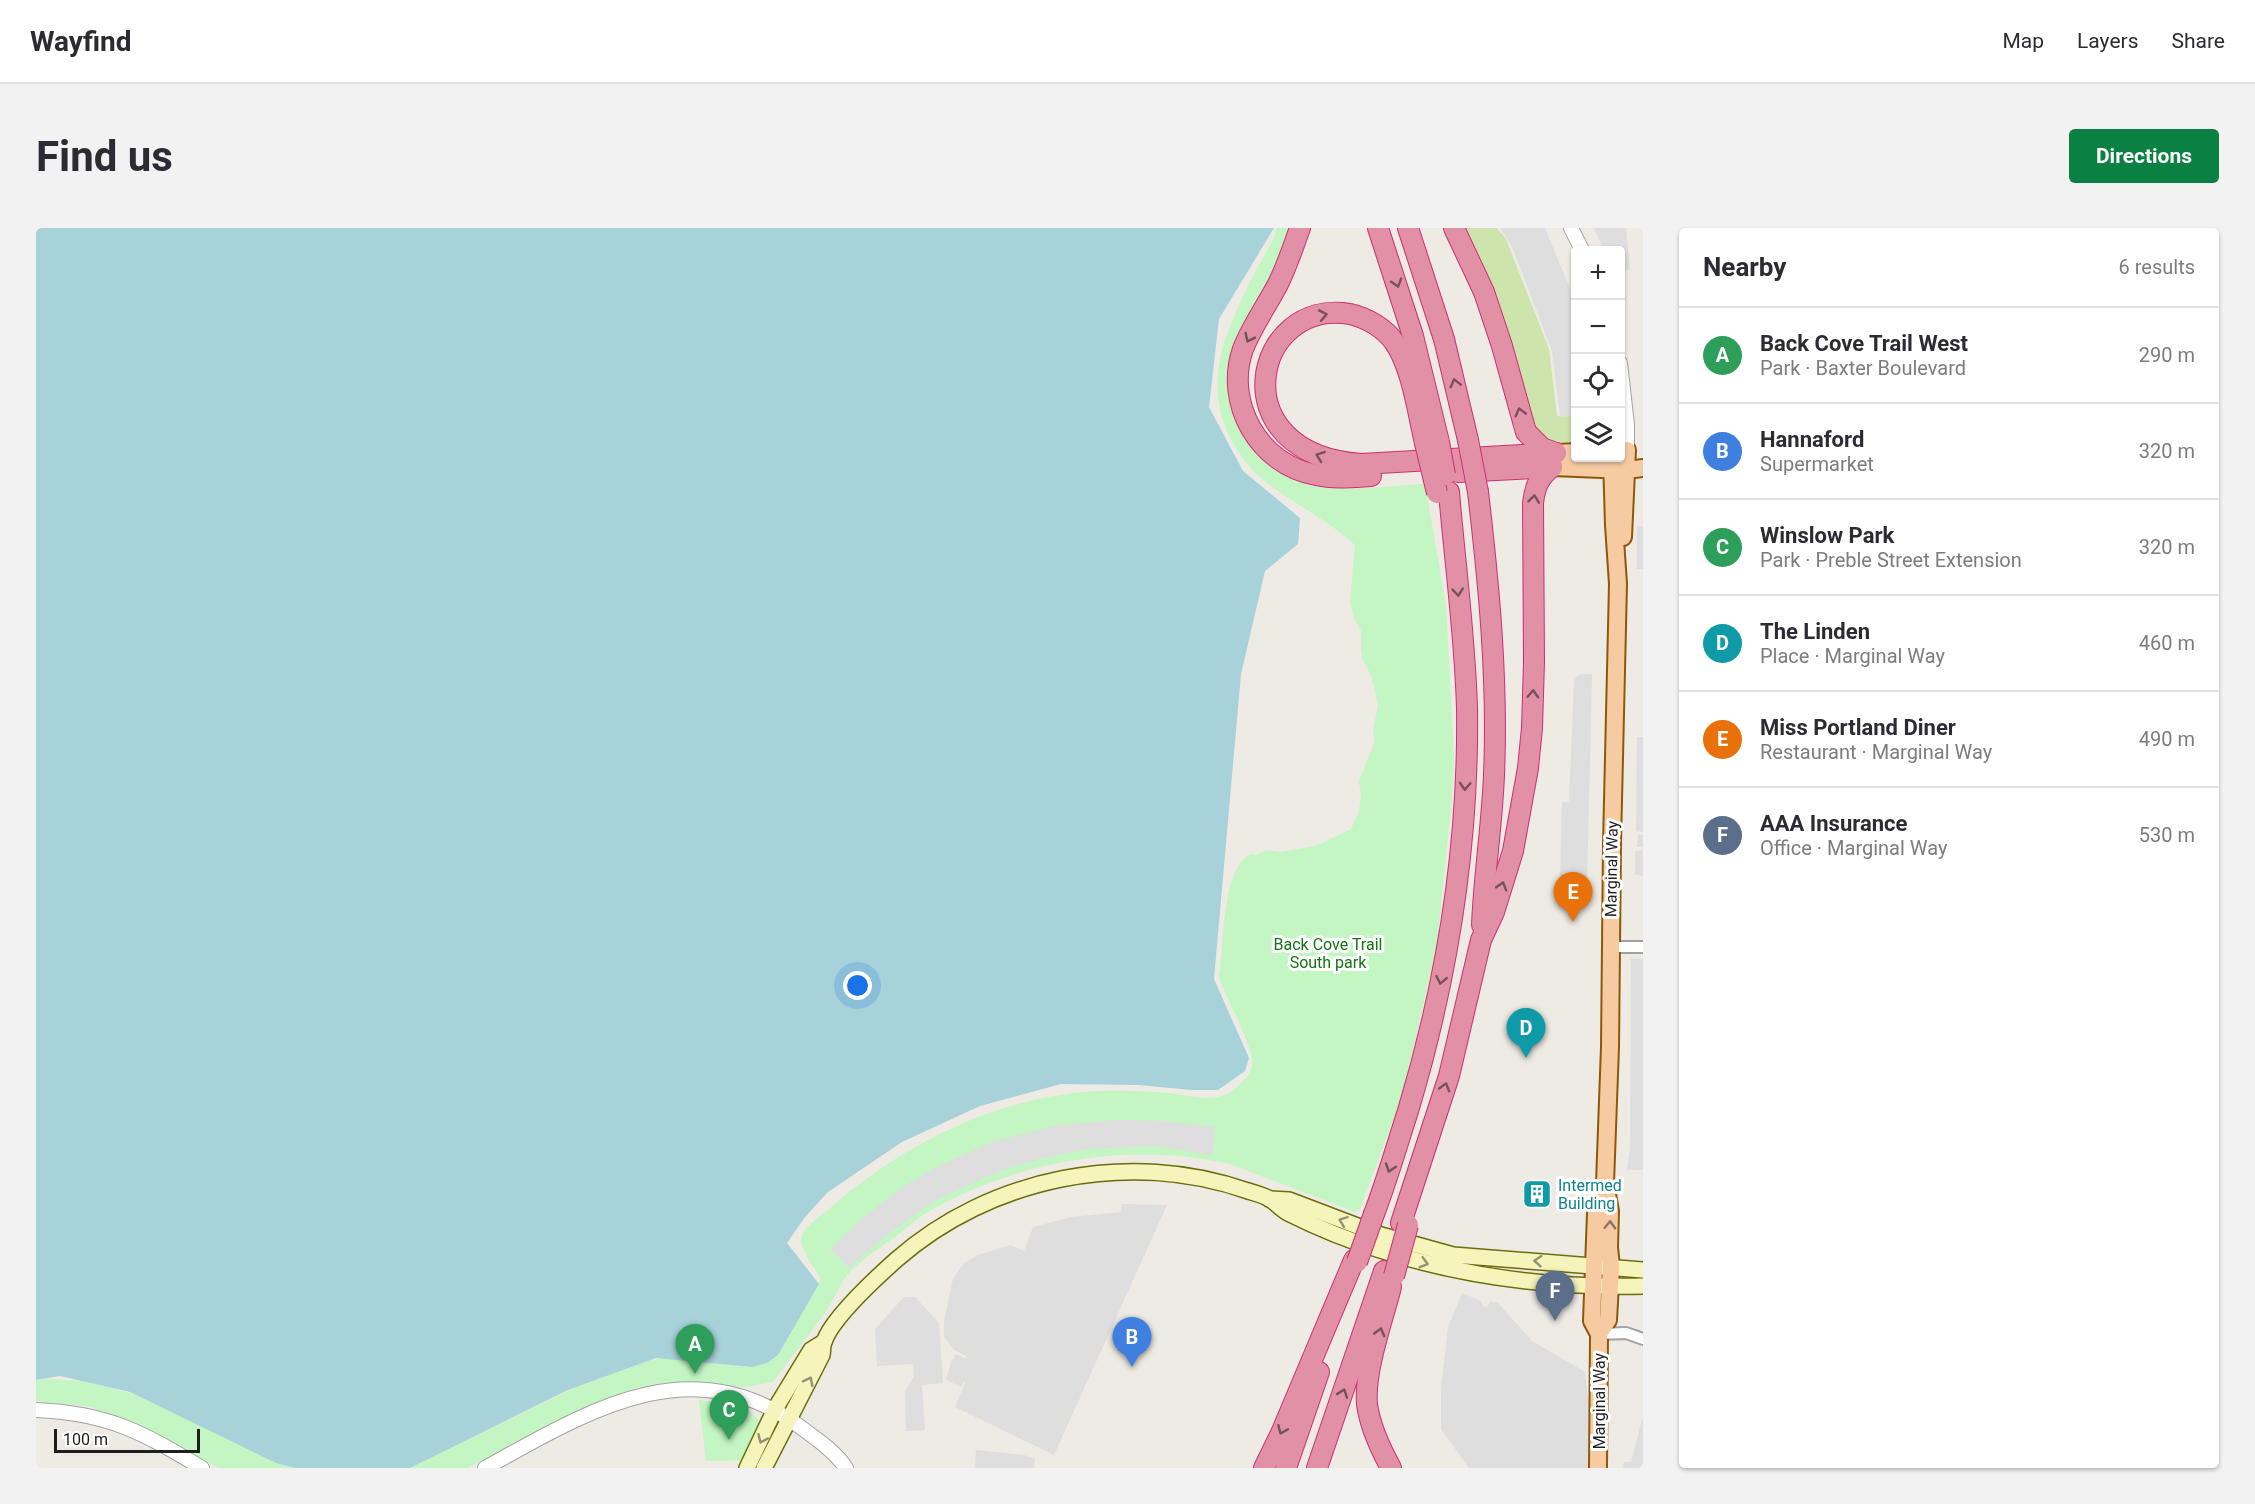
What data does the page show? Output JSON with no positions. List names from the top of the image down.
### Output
{
  "streets": {
    "main road": ["Marginal Way"]
  },
  "parks": ["Back Cove Trail South park"],
  "places": {
    "building": ["Intermed Building"]
  },
  "scale_bar": "100 m",
  "page": {
    "header": "Wayfind",
    "nav": ["Map", "Layers", "Share"],
    "buttons": "Directions",
    "title": "Find us",
    "heading": ["Nearby", "6 results"],
    "map_buttons": ["+", "−"],
    "list": [
      {
        "mark": "A",
        "name": "Back Cove Trail West",
        "note": "Park · Baxter Boulevard",
        "value": "290 m"
      },
      {
        "mark": "B",
        "name": "Hannaford",
        "note": "Supermarket",
        "value": "320 m"
      },
      {
        "mark": "C",
        "name": "Winslow Park",
        "note": "Park · Preble Street Extension",
        "value": "320 m"
      },
      {
        "mark": "D",
        "name": "The Linden",
        "note": "Place · Marginal Way",
        "value": "460 m"
      },
      {
        "mark": "E",
        "name": "Miss Portland Diner",
        "note": "Restaurant · Marginal Way",
        "value": "490 m"
      },
      {
        "mark": "F",
        "name": "AAA Insurance",
        "note": "Office · Marginal Way",
        "value": "530 m"
      }
    ],
    "pins": [
      "E",
      "D",
      "F",
      "B",
      "A",
      "C"
    ],
    "scale": "100 m"
  }
}
